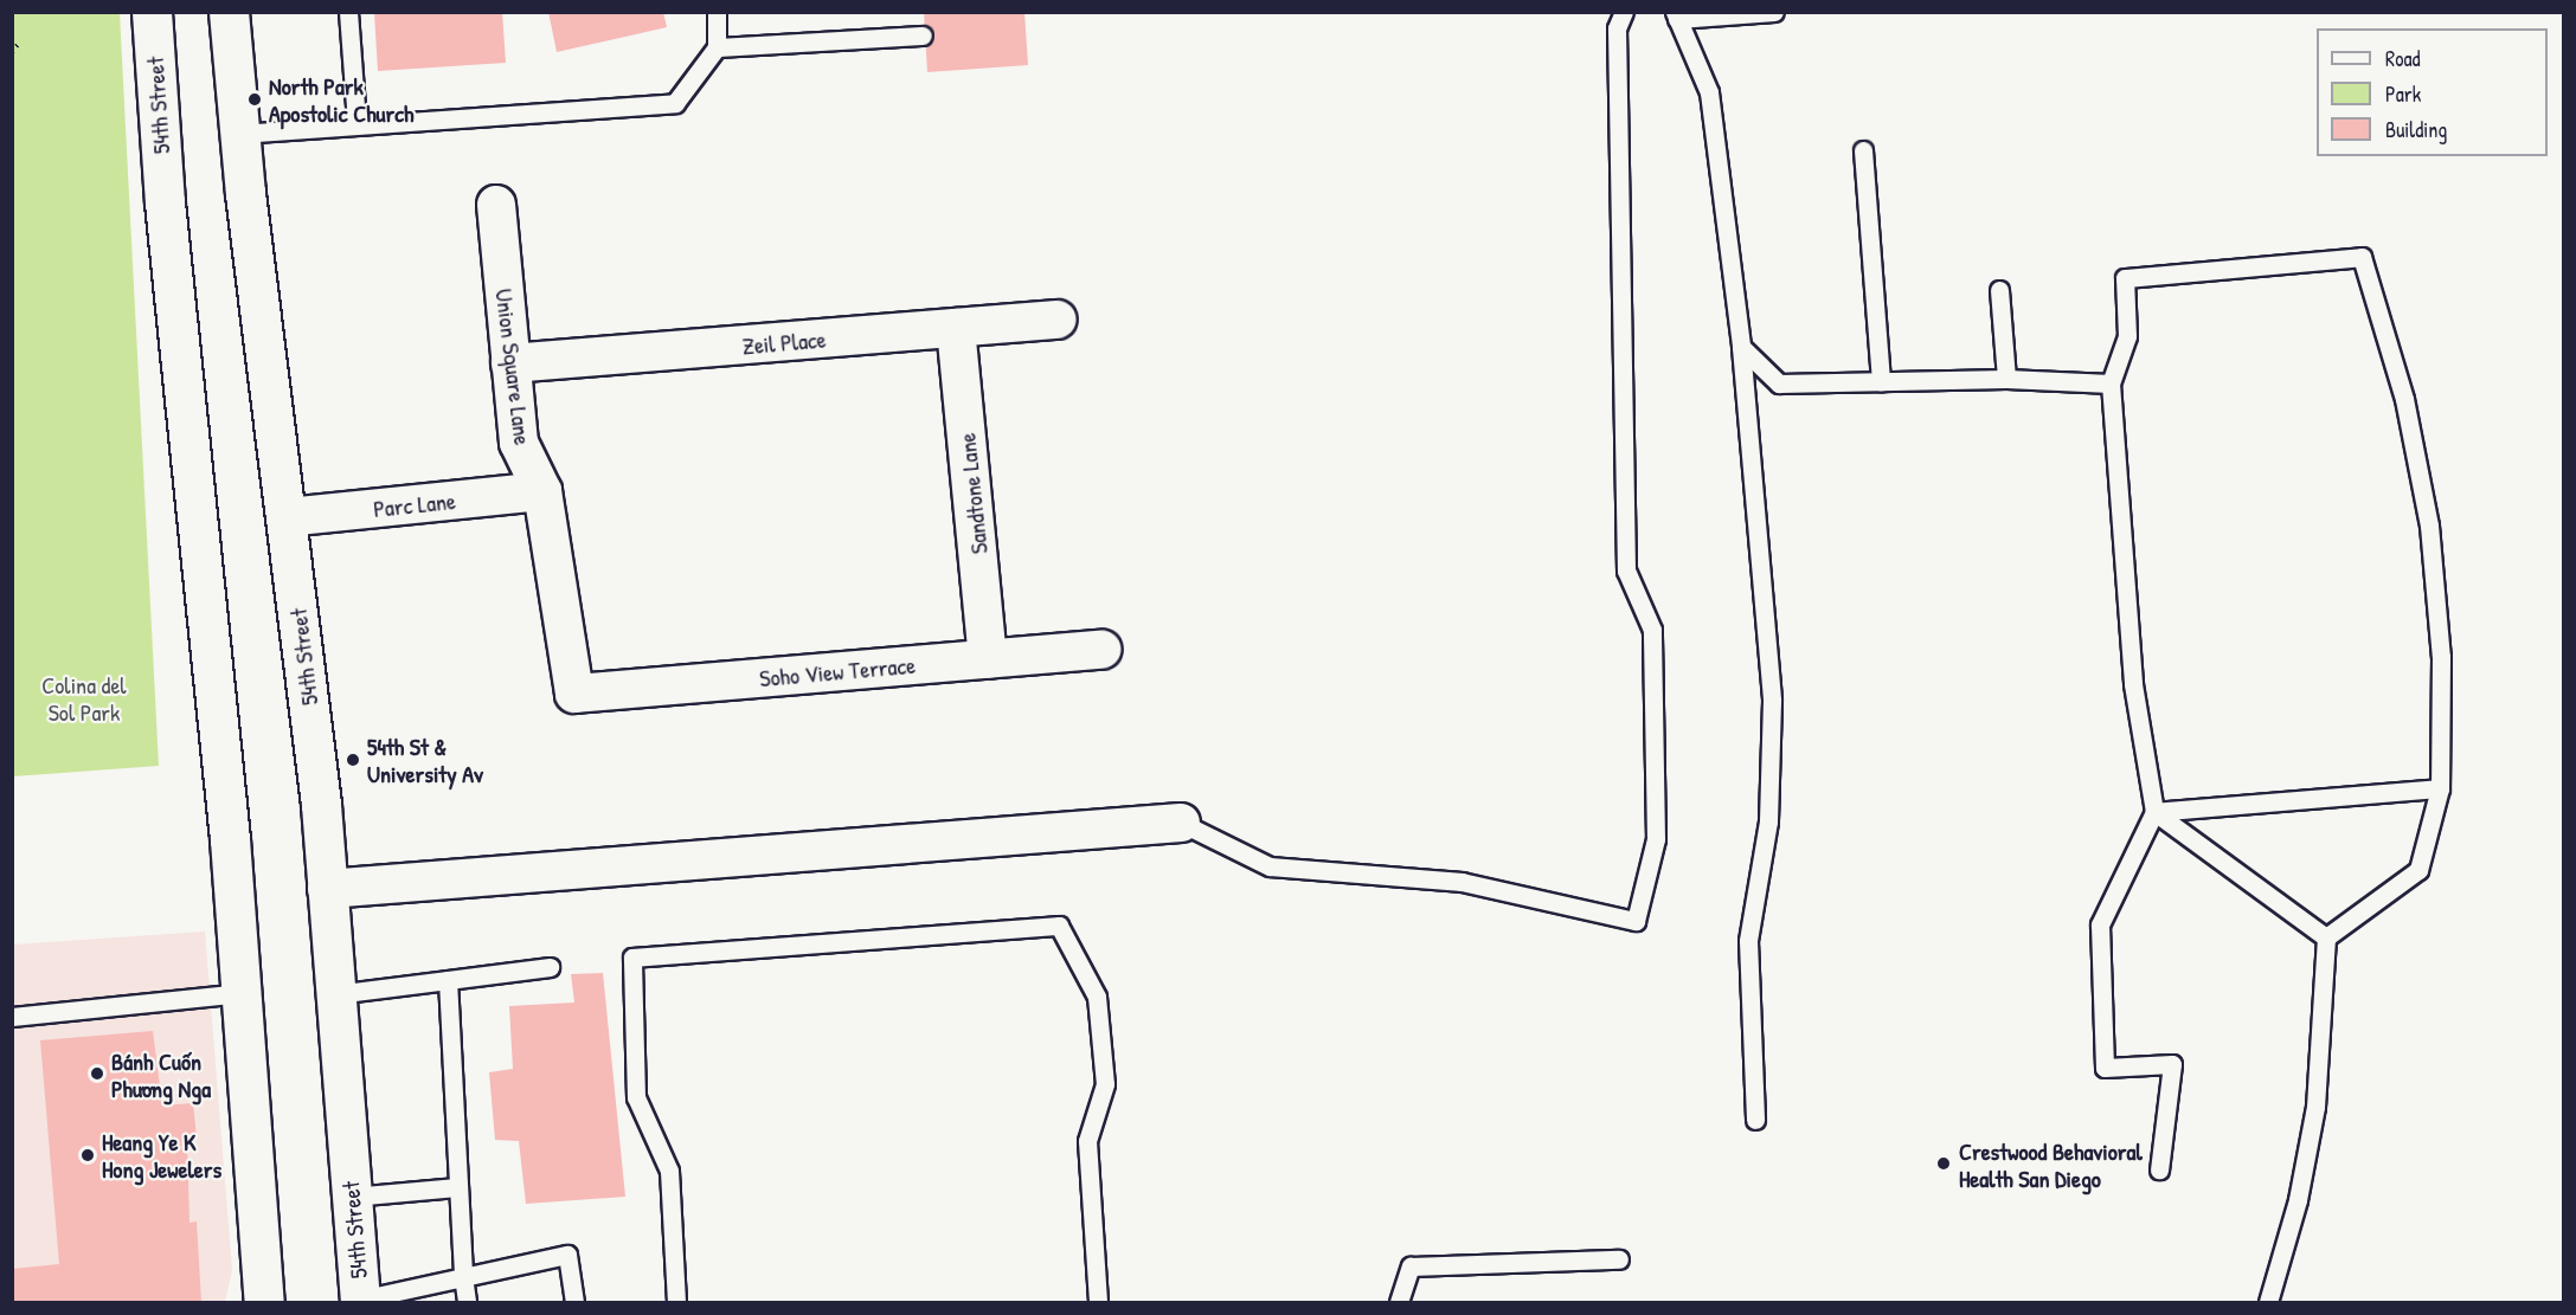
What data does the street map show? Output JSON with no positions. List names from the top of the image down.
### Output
{
  "streets": {
    "main road": ["54th Street"],
    "street": [
      "Zeil Place",
      "Union Square Lane",
      "Sandtone Lane",
      "Parc Lane",
      "Soho View Terrace"
    ]
  },
  "crossings": [
    ["54th Street", "Parc Lane"],
    ["Zeil Place", "Union Square Lane"],
    ["Zeil Place", "Sandtone Lane"],
    ["Union Square Lane", "Parc Lane"],
    ["Union Square Lane", "Soho View Terrace"],
    ["Sandtone Lane", "Soho View Terrace"]
  ],
  "parks": ["Colina del Sol Park"],
  "places": [
    "North Park Apostolic Church",
    "54th St & University Av",
    "Bánh Cuốn Phương Nga",
    "Heang Ye K Hong Jewelers",
    "Crestwood Behavioral Health San Diego"
  ],
  "legend": ["Road", "Park", "Building"]
}
